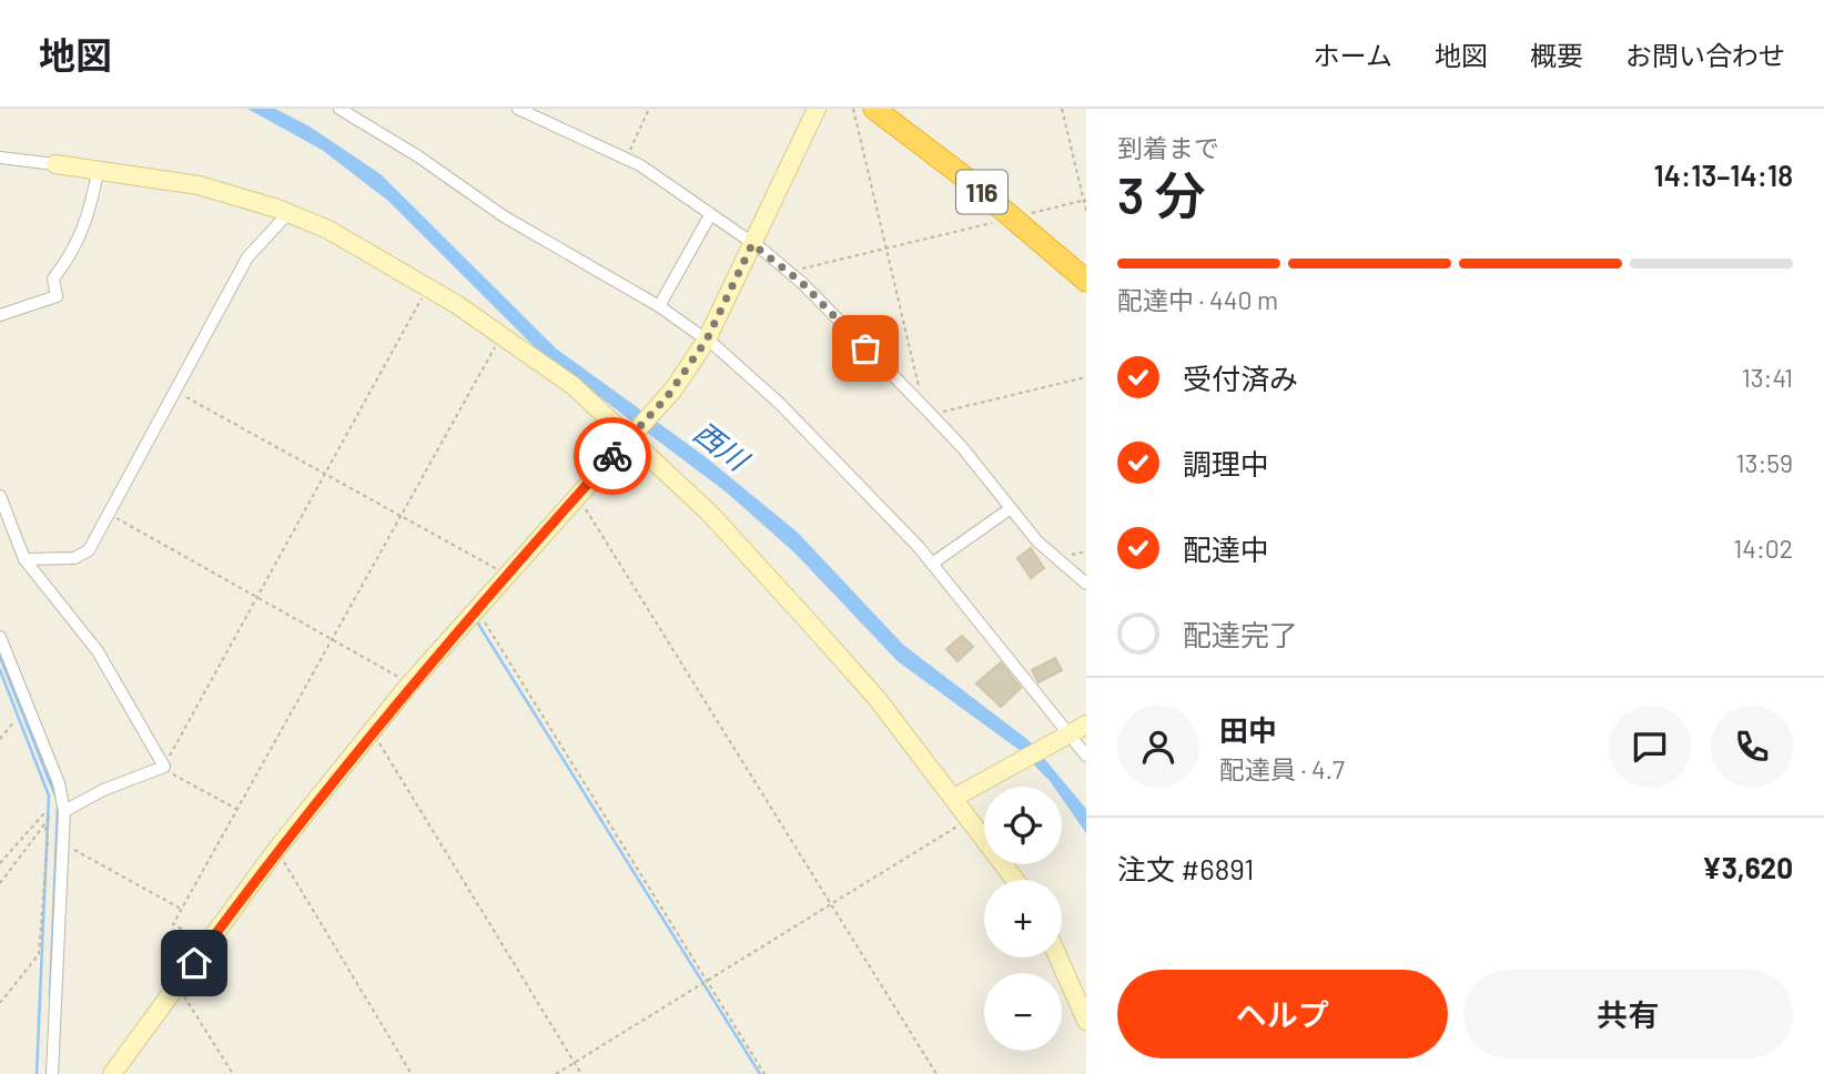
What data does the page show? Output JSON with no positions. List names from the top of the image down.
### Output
{
  "streets": {
    "highway": ["116"]
  },
  "water": ["西川"],
  "page": {
    "header": "地図",
    "nav": [
      "ホーム",
      "地図",
      "概要",
      "お問い合わせ"
    ],
    "heading": ["3 分", "到着まで", "14:13–14:18"],
    "panel": [
      "田中",
      "配達員 · 4.7",
      "注文 #6891",
      "¥3,620"
    ],
    "bar": "配達中 · 440 m",
    "list": [
      ["受付済み", "13:41"],
      ["調理中", "13:59"],
      ["配達中", "14:02"],
      "配達完了"
    ],
    "map_buttons": ["+", "−"],
    "buttons": ["ヘルプ", "共有"]
  }
}
